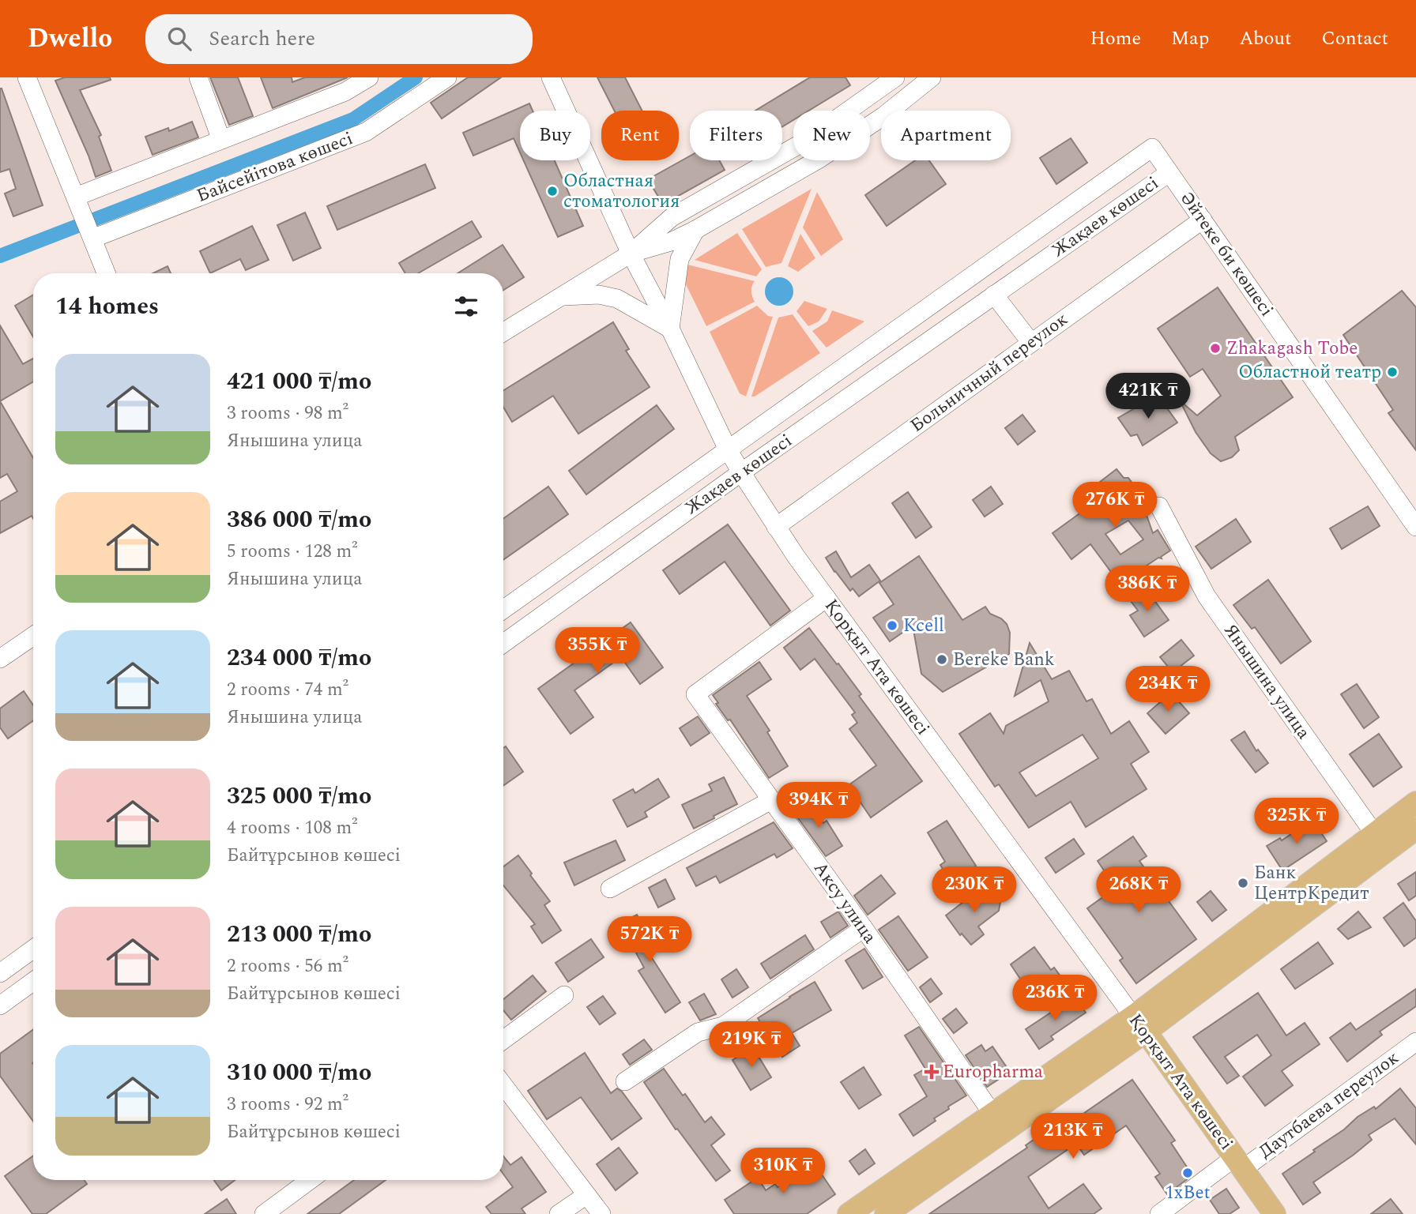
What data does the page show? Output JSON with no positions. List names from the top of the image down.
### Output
{
  "streets": {
    "main road": ["Қорқыт Ата көшесі"],
    "street": [
      "Байсейітова көшесі",
      "Жақаев көшесі",
      "Әйтеке би көшесі",
      "Больничный переулок",
      "Янышина улица",
      "Аксу улица",
      "Даутбаева переулок"
    ]
  },
  "crossings": [
    ["Жақаев көшесі", "Әйтеке би көшесі"],
    ["Жақаев көшесі", "Қорқыт Ата көшесі"],
    ["Әйтеке би көшесі", "Больничный переулок"],
    ["Больничный переулок", "Қорқыт Ата көшесі"],
    ["Қорқыт Ата көшесі", "Аксу улица"],
    ["Қорқыт Ата көшесі", "Даутбаева переулок"]
  ],
  "places": {
    "other": [
      "Областная стоматология",
      "Zhakagash Tobe",
      "Областной театр",
      "Kcell",
      "Bereke Bank",
      "Банк ЦентрКредит",
      "1xBet"
    ],
    "health": ["Europharma"]
  },
  "page": {
    "header": "Dwello",
    "search": "Search here",
    "nav": [
      "Home",
      "Map",
      "About",
      "Contact"
    ],
    "chip": [
      "Buy",
      "Rent",
      "Filters",
      "New",
      "Apartment"
    ],
    "heading": "14 homes",
    "list": [
      {
        "name": "421 000 ₸/mo",
        "note": "3 rooms · 98 m² · Янышина улица"
      },
      {
        "name": "386 000 ₸/mo",
        "note": "5 rooms · 128 m² · Янышина улица"
      },
      {
        "name": "234 000 ₸/mo",
        "note": "2 rooms · 74 m² · Янышина улица"
      },
      {
        "name": "325 000 ₸/mo",
        "note": "4 rooms · 108 m² · Байтұрсынов көшесі"
      },
      {
        "name": "213 000 ₸/mo",
        "note": "2 rooms · 56 m² · Байтұрсынов көшесі"
      },
      {
        "name": "310 000 ₸/mo",
        "note": "3 rooms · 92 m² · Байтұрсынов көшесі"
      }
    ],
    "price": [
      "421K ₸",
      "276K ₸",
      "386K ₸",
      "355K ₸",
      "234K ₸",
      "394K ₸",
      "325K ₸",
      "230K ₸",
      "268K ₸",
      "572K ₸",
      "236K ₸",
      "219K ₸",
      "213K ₸",
      "310K ₸"
    ]
  }
}
